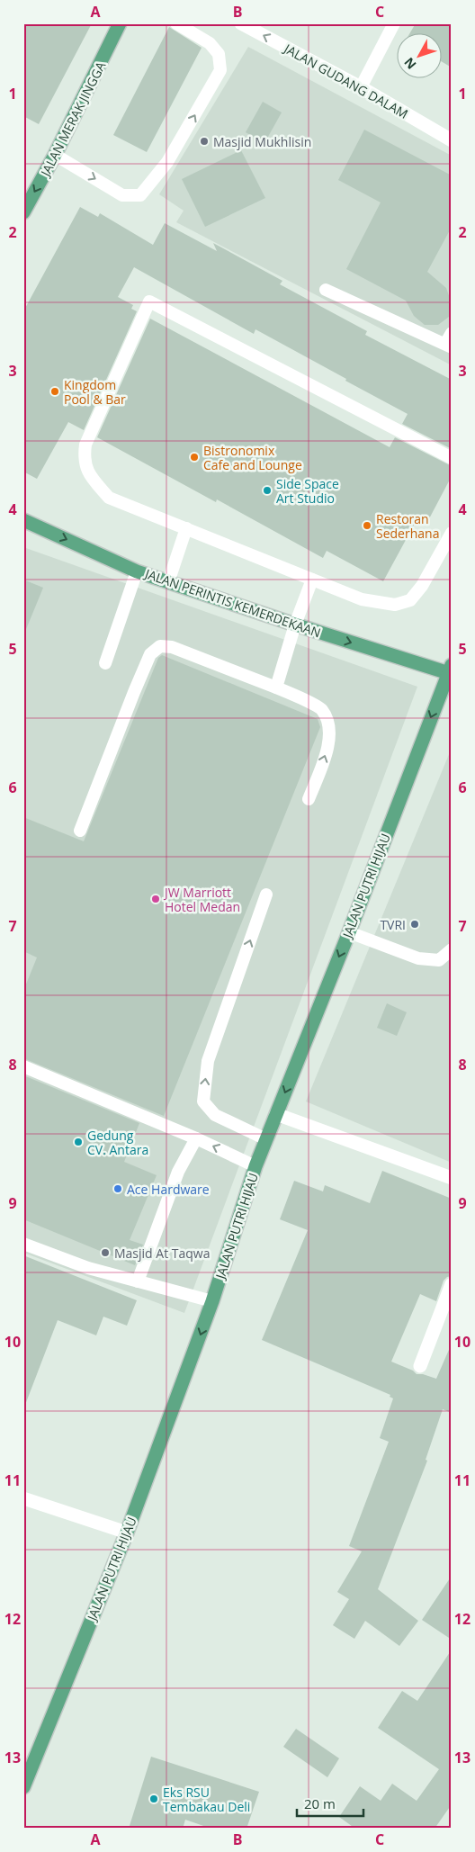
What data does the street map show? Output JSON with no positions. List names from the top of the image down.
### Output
{
  "streets": {
    "main road": ["JALAN MERAK JINGGA", "JALAN PERINTIS KEMERDEKAAN", "JALAN PUTRI HIJAU"],
    "street": ["JALAN GUDANG DALAM"]
  },
  "crossings": [
    ["JALAN PERINTIS KEMERDEKAAN", "JALAN PUTRI HIJAU"]
  ],
  "one_way": ["JALAN GUDANG DALAM", "JALAN PERINTIS KEMERDEKAAN", "JALAN PUTRI HIJAU"],
  "places": [
    "Masjid Mukhlisin",
    "Kingdom Pool & Bar",
    "Bistronomix Cafe and Lounge",
    "Side Space Art Studio",
    "Restoran Sederhana",
    "JW Marriott Hotel Medan",
    "TVRI",
    "Gedung CV. Antara",
    "Ace Hardware",
    "Masjid At Taqwa",
    "Eks RSU Tembakau Deli"
  ],
  "scale_bar": "20 m",
  "north": "bottom left",
  "grid": {
    "columns": ["A", "B", "C"],
    "rows": [
      "1",
      "2",
      "3",
      "4",
      "5",
      "6",
      "7",
      "8",
      "9",
      "10",
      "11",
      "12",
      "13"
    ]
  }
}
